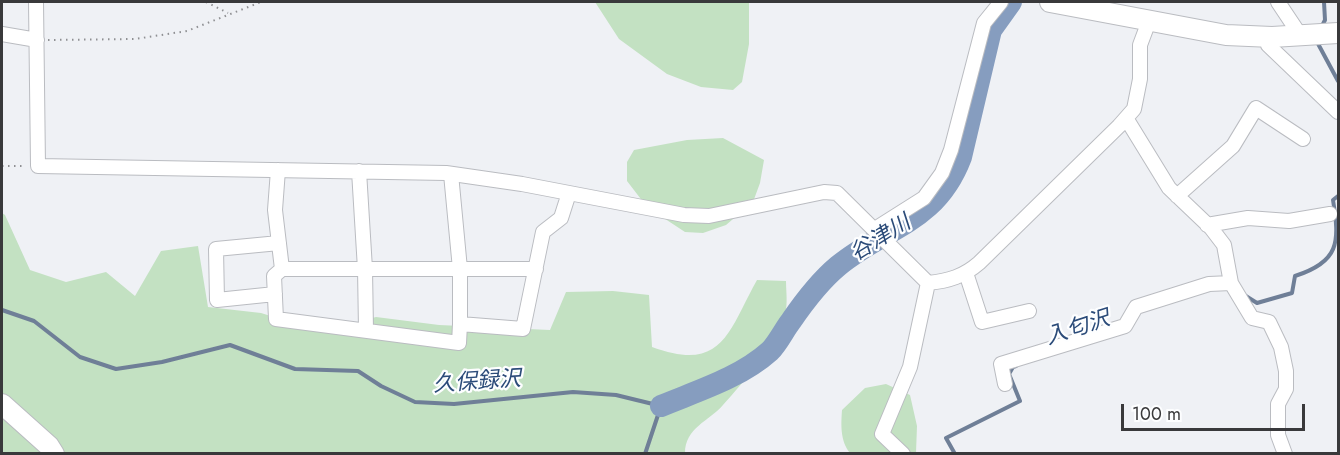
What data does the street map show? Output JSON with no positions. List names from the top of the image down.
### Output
{
  "water": ["谷津川", "入匂沢", "久保録沢"],
  "scale_bar": "100 m"
}
